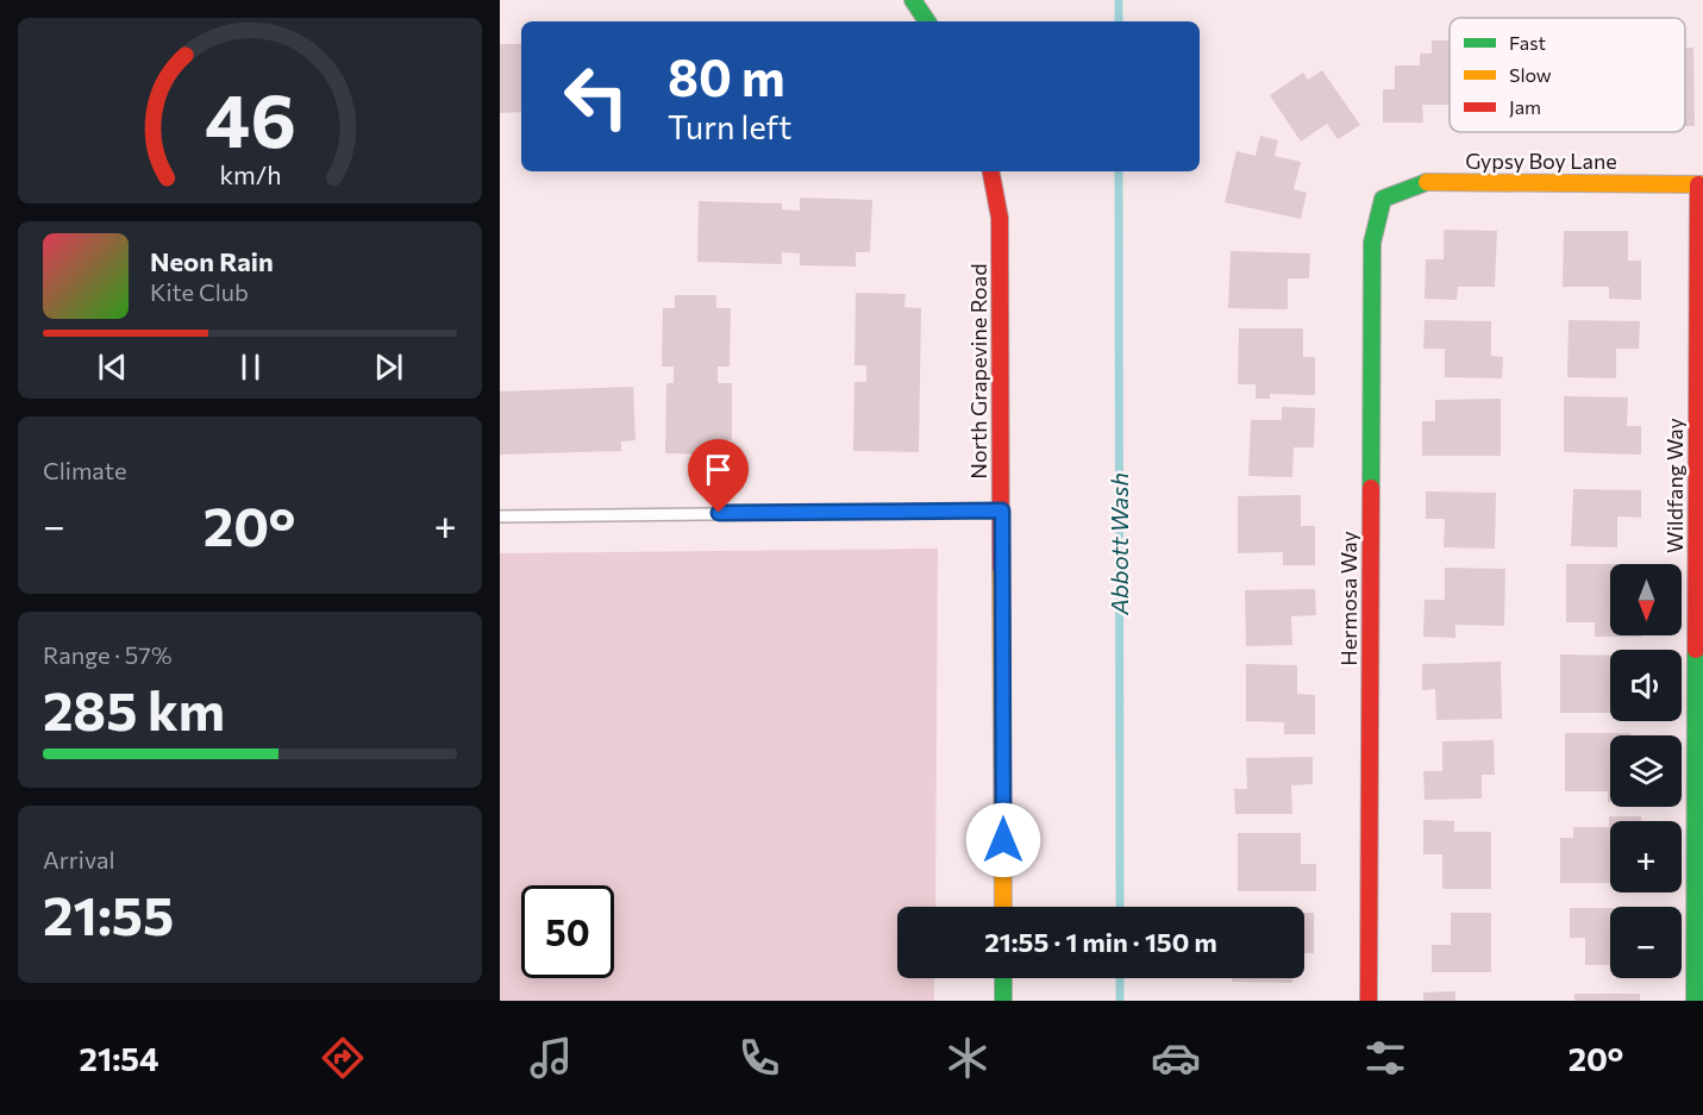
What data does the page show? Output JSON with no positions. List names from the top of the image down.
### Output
{
  "streets": {
    "street": [
      "Gypsy Boy Lane",
      "North Grapevine Road",
      "Wildfang Way",
      "Hermosa Way"
    ]
  },
  "crossings": [
    ["Gypsy Boy Lane", "Wildfang Way"],
    ["Gypsy Boy Lane", "Hermosa Way"]
  ],
  "water": ["Abbott Wash"],
  "legend": ["Fast", "Slow", "Jam"],
  "north": "bottom",
  "page": {
    "turn": ["80 m", "Turn left"],
    "song": ["Neon Rain", "Kite Club"],
    "tile": [
      "Climate",
      ["Range · 57%", "285 km"],
      ["Arrival", "21:55"]
    ],
    "heat": ["−", "20°", "+"],
    "map_buttons": ["+", "−"],
    "limit": "50",
    "trip": "21:55 · 1 min · 150 m",
    "tabs": ["21:54", "20°"],
    "gauge": ["46", "km/h"]
  }
}
